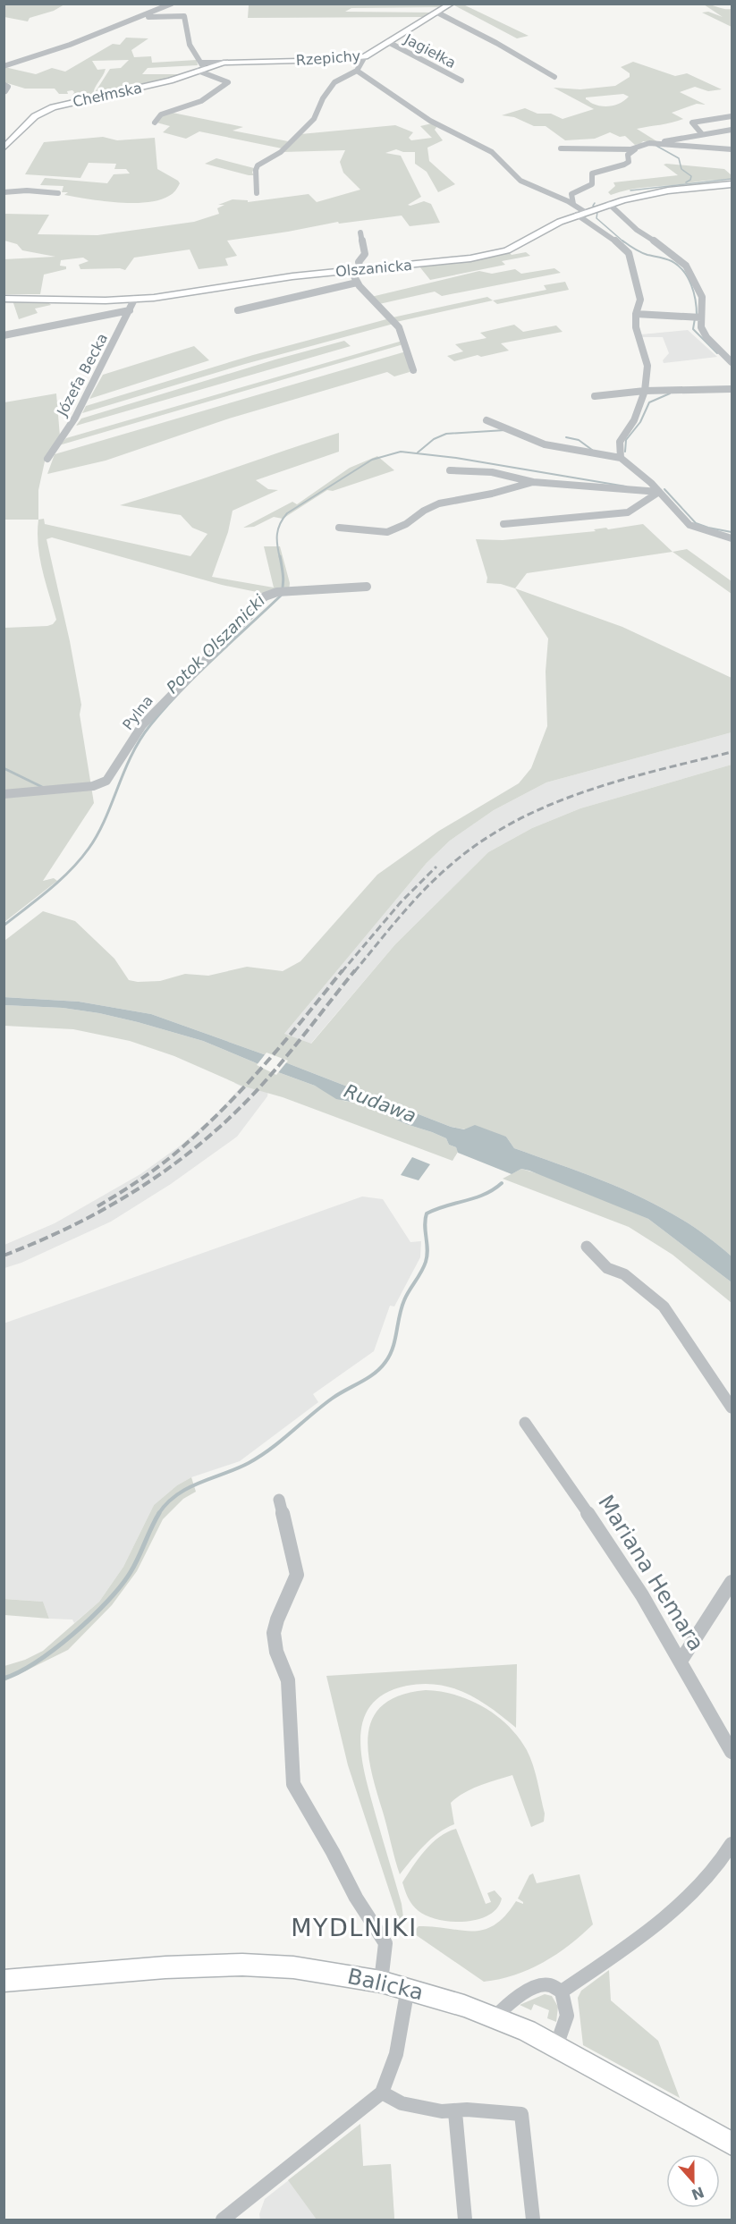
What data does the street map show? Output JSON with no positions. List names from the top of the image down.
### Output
{
  "streets": {
    "street": [
      "Jagiełka",
      "Rzepichy",
      "Chełmska",
      "Olszanicka",
      "Józefa Becka",
      "Pylna",
      "Mariana Hemara",
      "Balicka"
    ]
  },
  "crossings": [
    ["Jagiełka", "Rzepichy"],
    ["Rzepichy", "Chełmska"],
    ["Olszanicka", "Józefa Becka"]
  ],
  "districts": ["MYDLNIKI"],
  "water": ["Potok Olszanicki", "Rudawa"],
  "north": "bottom"
}
